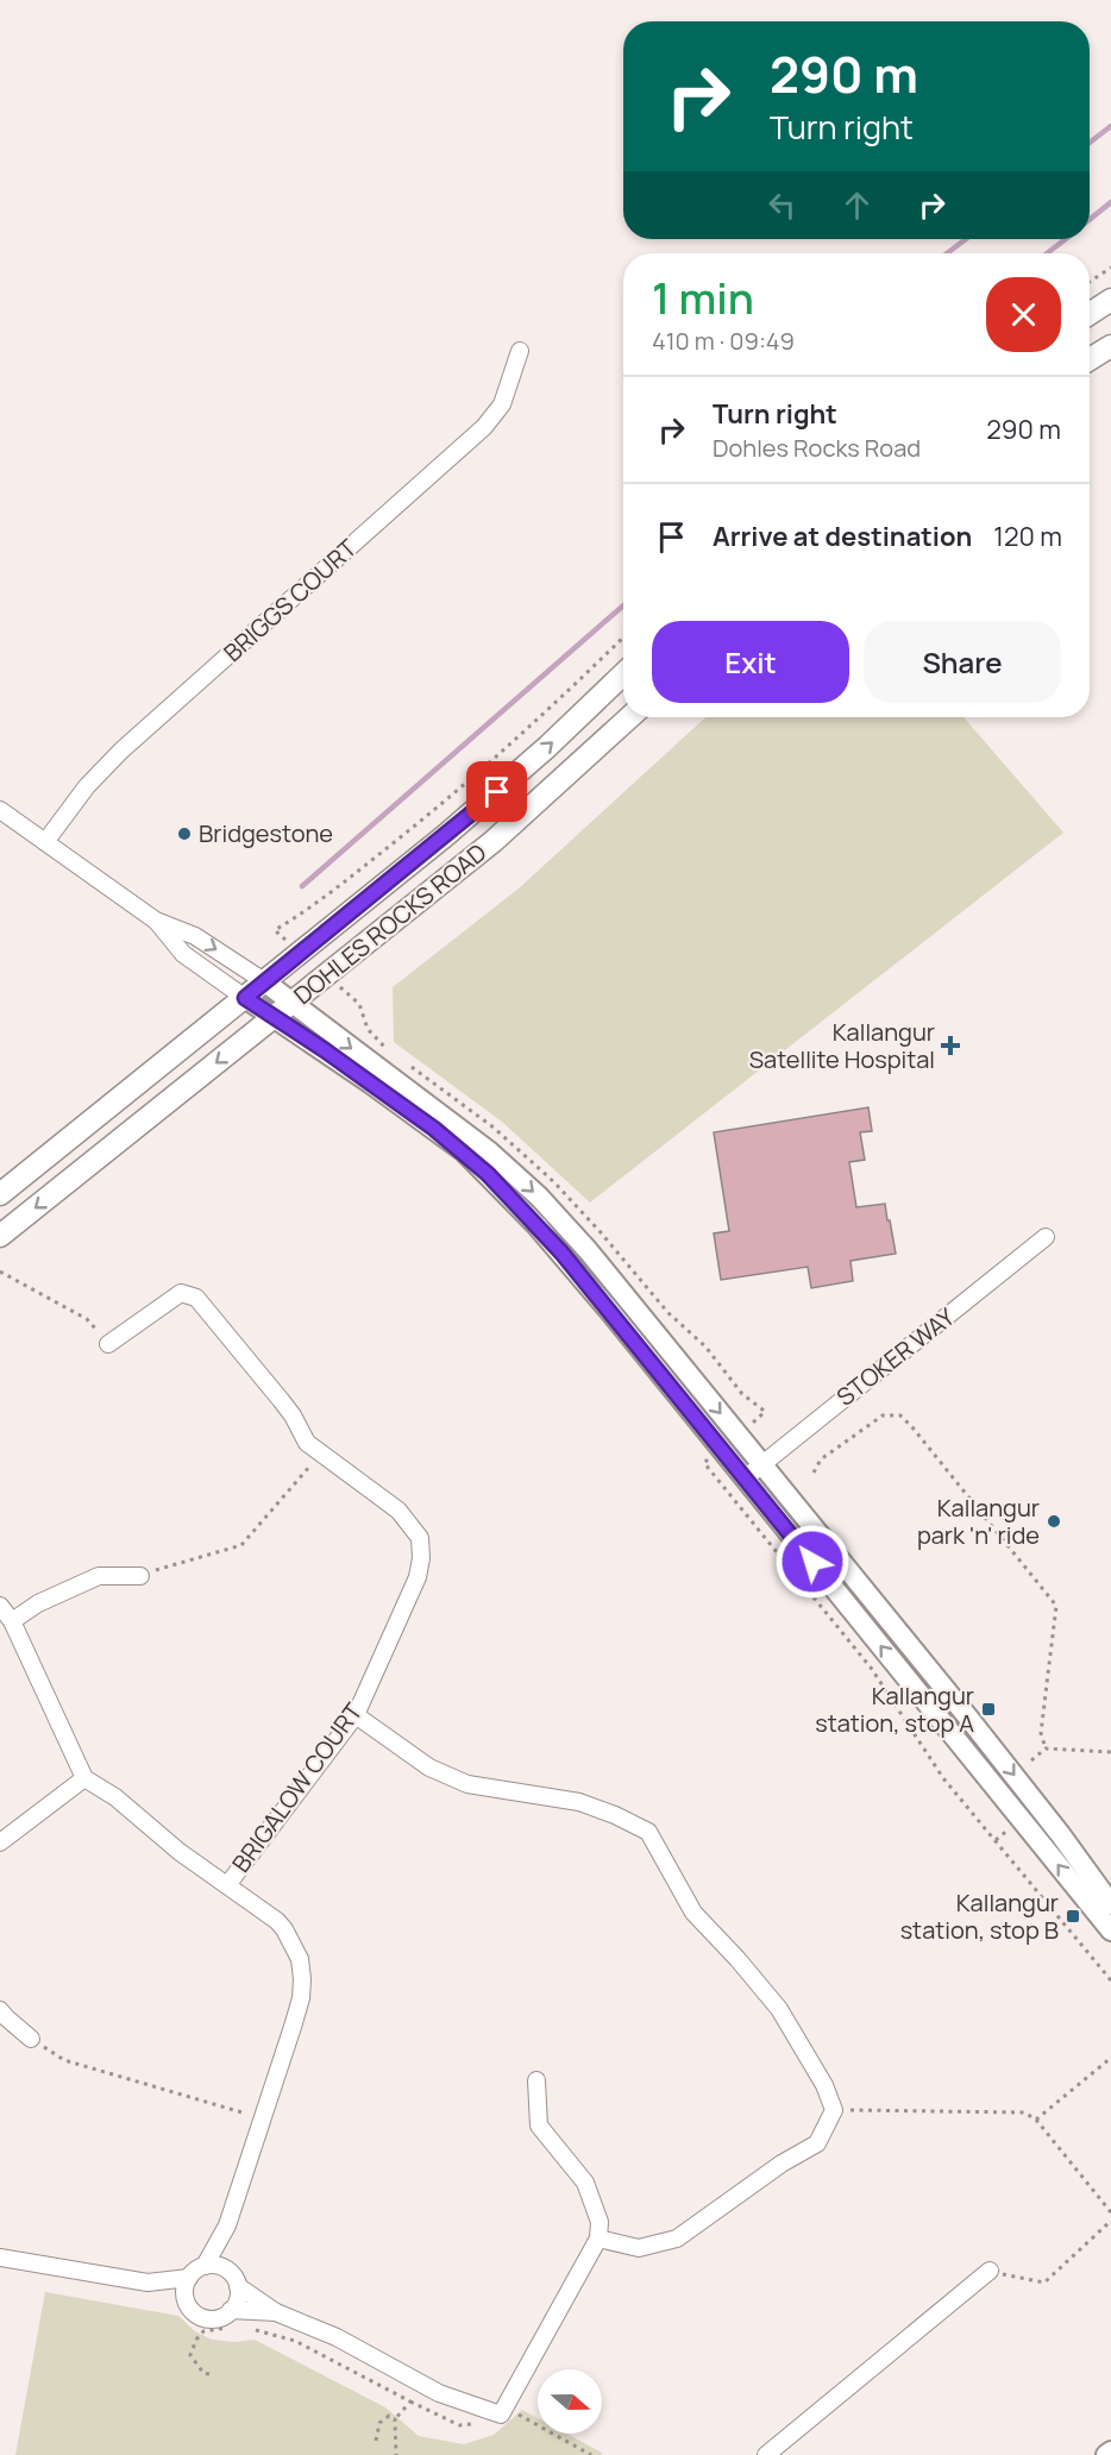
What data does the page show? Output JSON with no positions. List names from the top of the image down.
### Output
{
  "streets": {
    "main road": ["DOHLES ROCKS ROAD"],
    "street": ["BRIGGS COURT", "STOKER WAY", "BRIGALOW COURT"]
  },
  "places": {
    "other": ["Bridgestone", "Kallangur park 'n' ride"],
    "health": ["Kallangur Satellite Hospital"],
    "transit": ["Kallangur station, stop A", "Kallangur station, stop B"]
  },
  "north": "right",
  "page": {
    "turn": ["290 m", "Turn right"],
    "heading": ["1 min", "410 m · 09:49"],
    "list": [
      {
        "name": "Turn right",
        "note": "Dohles Rocks Road",
        "value": "290 m"
      },
      {
        "name": "Arrive at destination",
        "value": "120 m"
      }
    ],
    "buttons": ["Exit", "Share"]
  }
}
